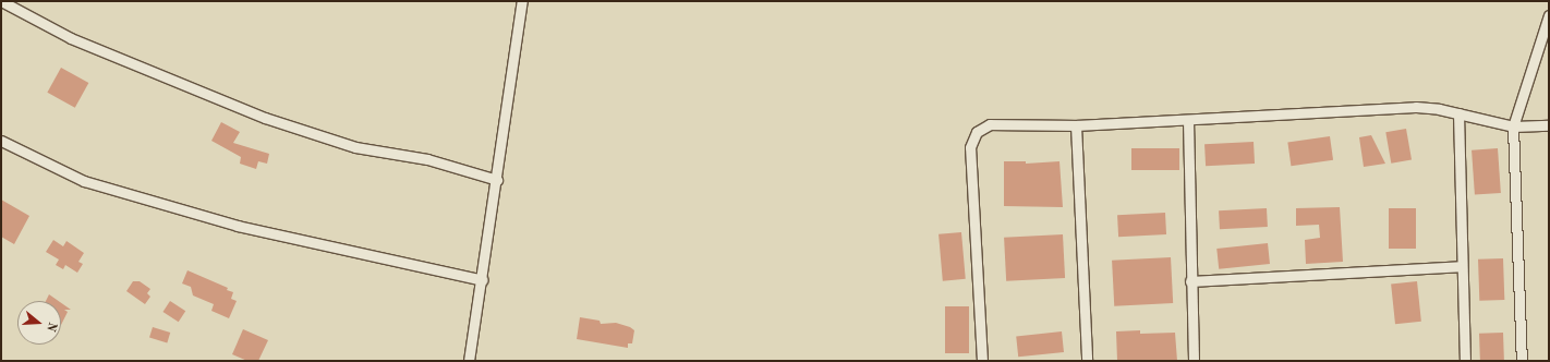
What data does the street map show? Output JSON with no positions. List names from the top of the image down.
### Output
{
  "north": "right"
}
